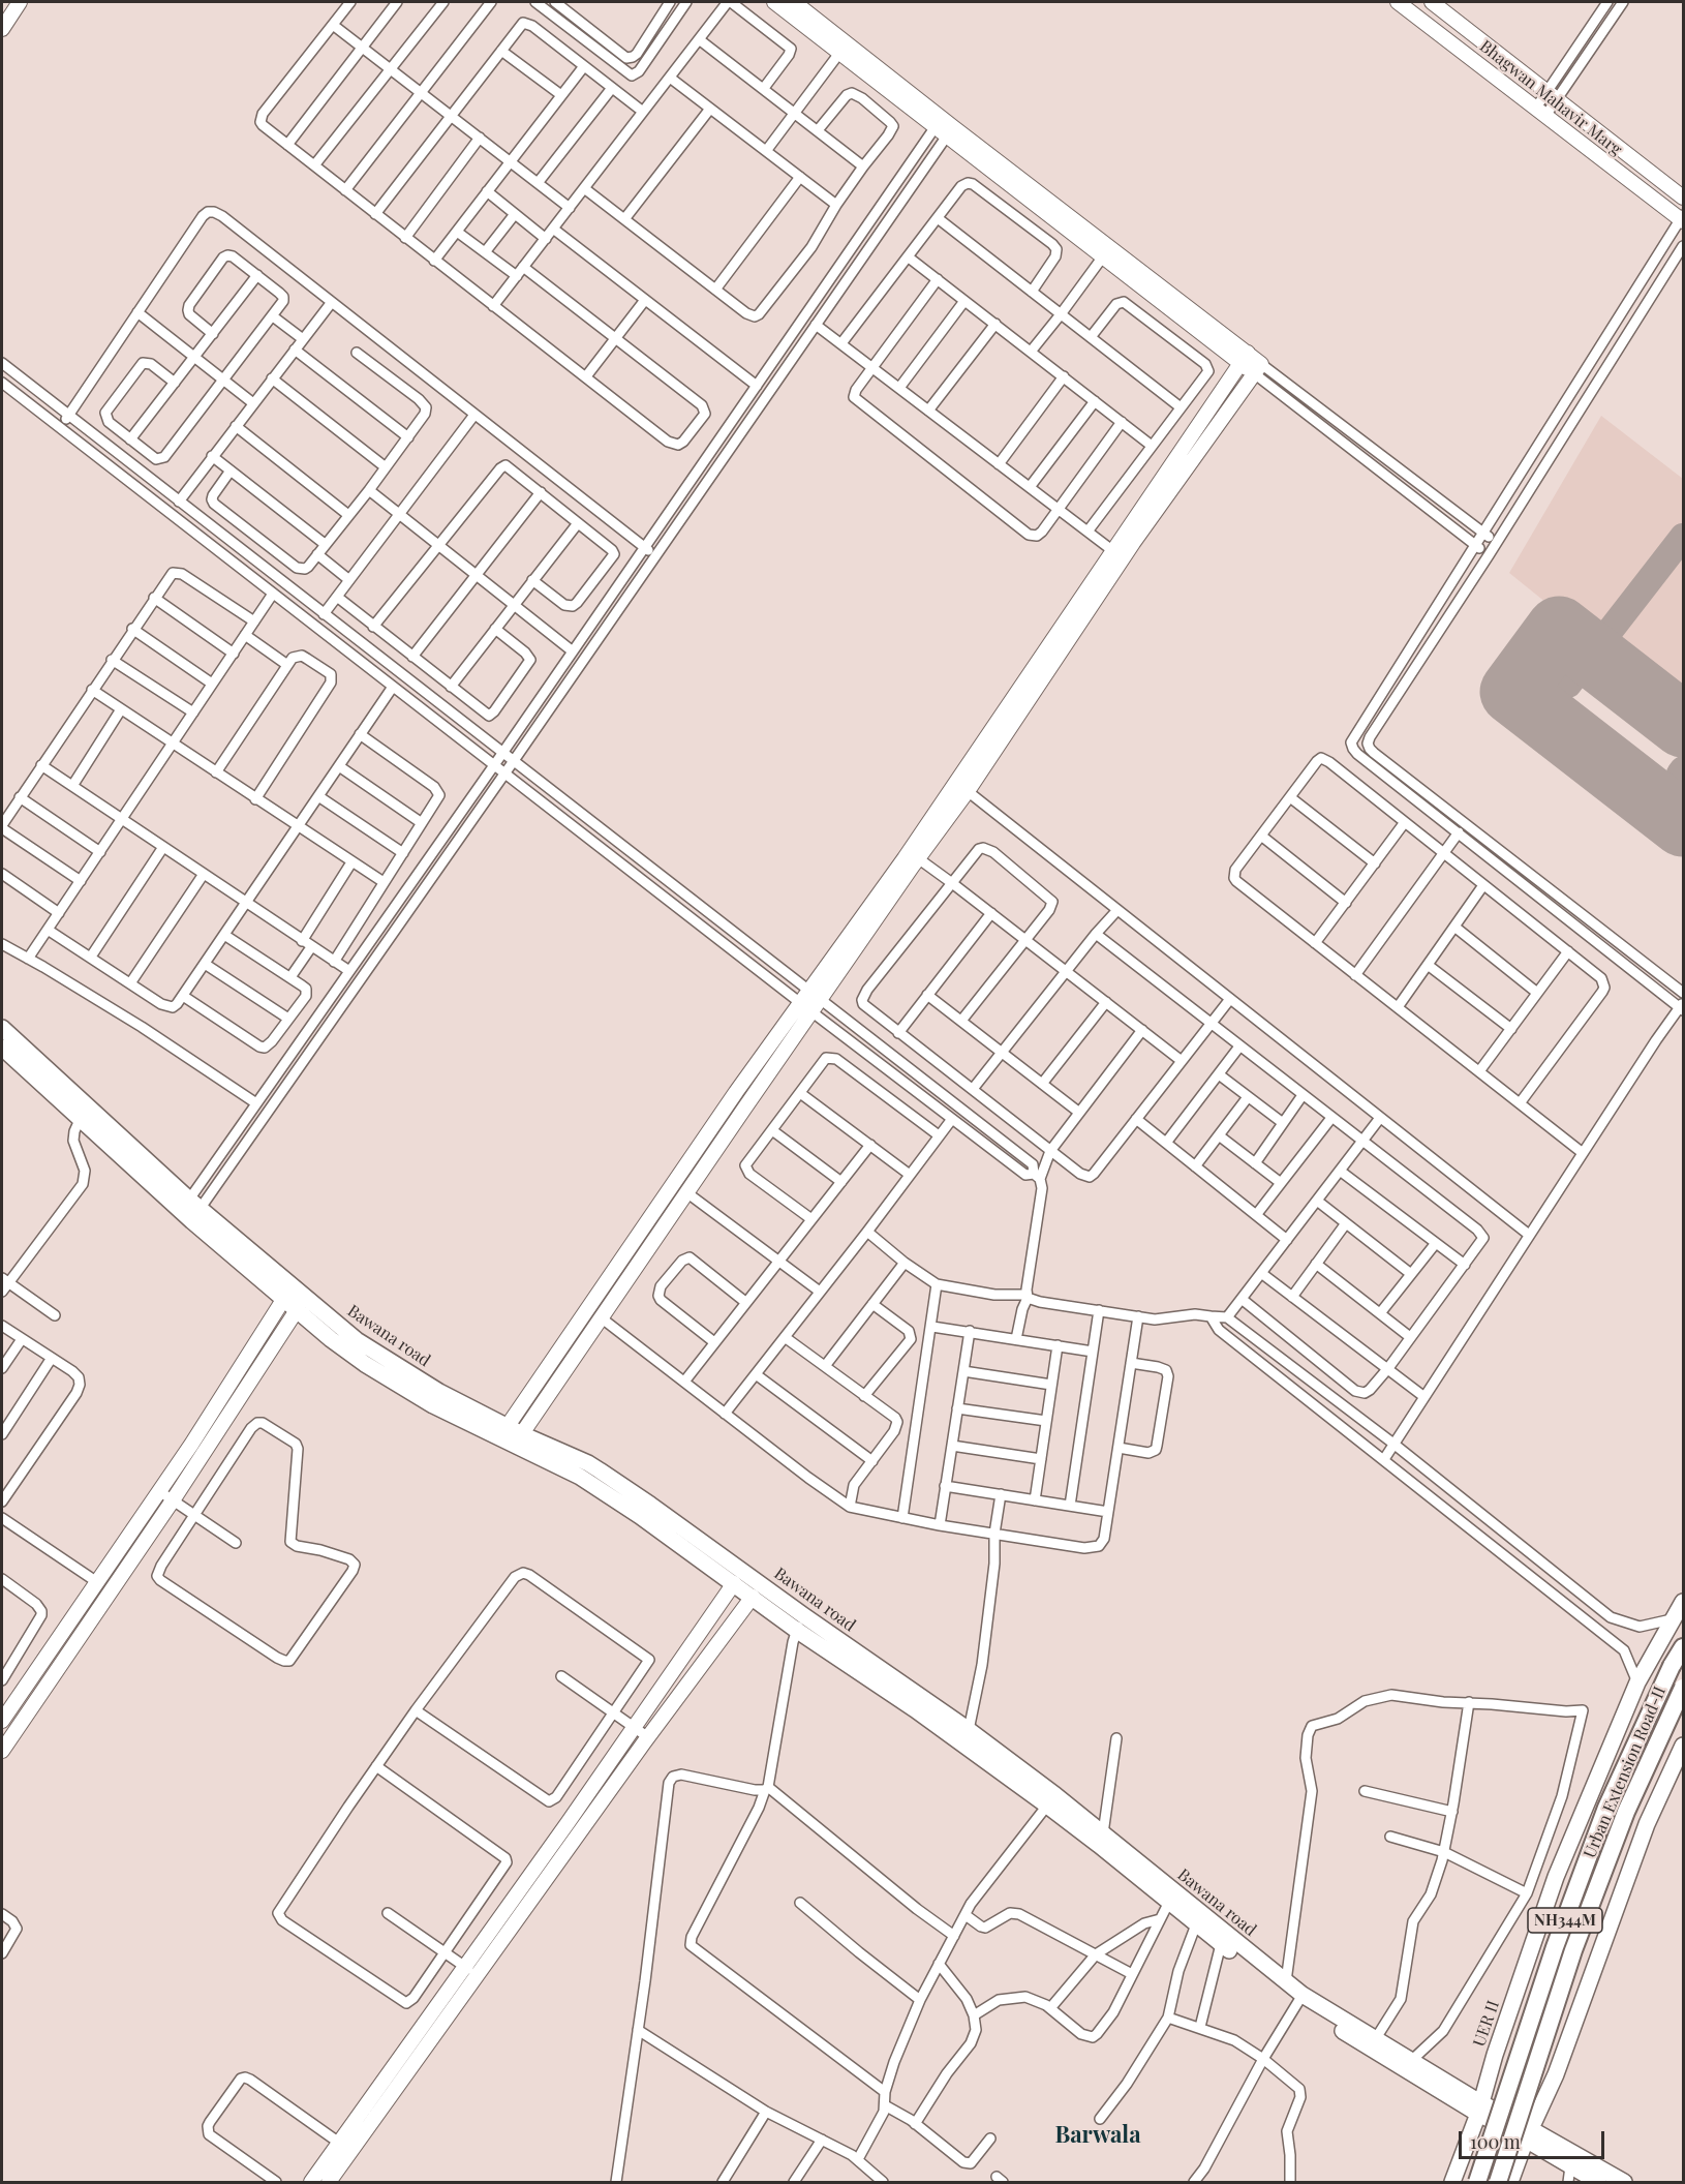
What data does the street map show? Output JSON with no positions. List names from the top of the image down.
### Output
{
  "streets": {
    "highway": ["Urban Extension Road-II", "NH344M"],
    "main road": ["Bawana road", "UER II"],
    "street": ["Bhagwan Mahavir Marg"]
  },
  "crossings": [
    ["Bawana road", "UER II"]
  ],
  "districts": ["Barwala"],
  "scale_bar": "100 m"
}
